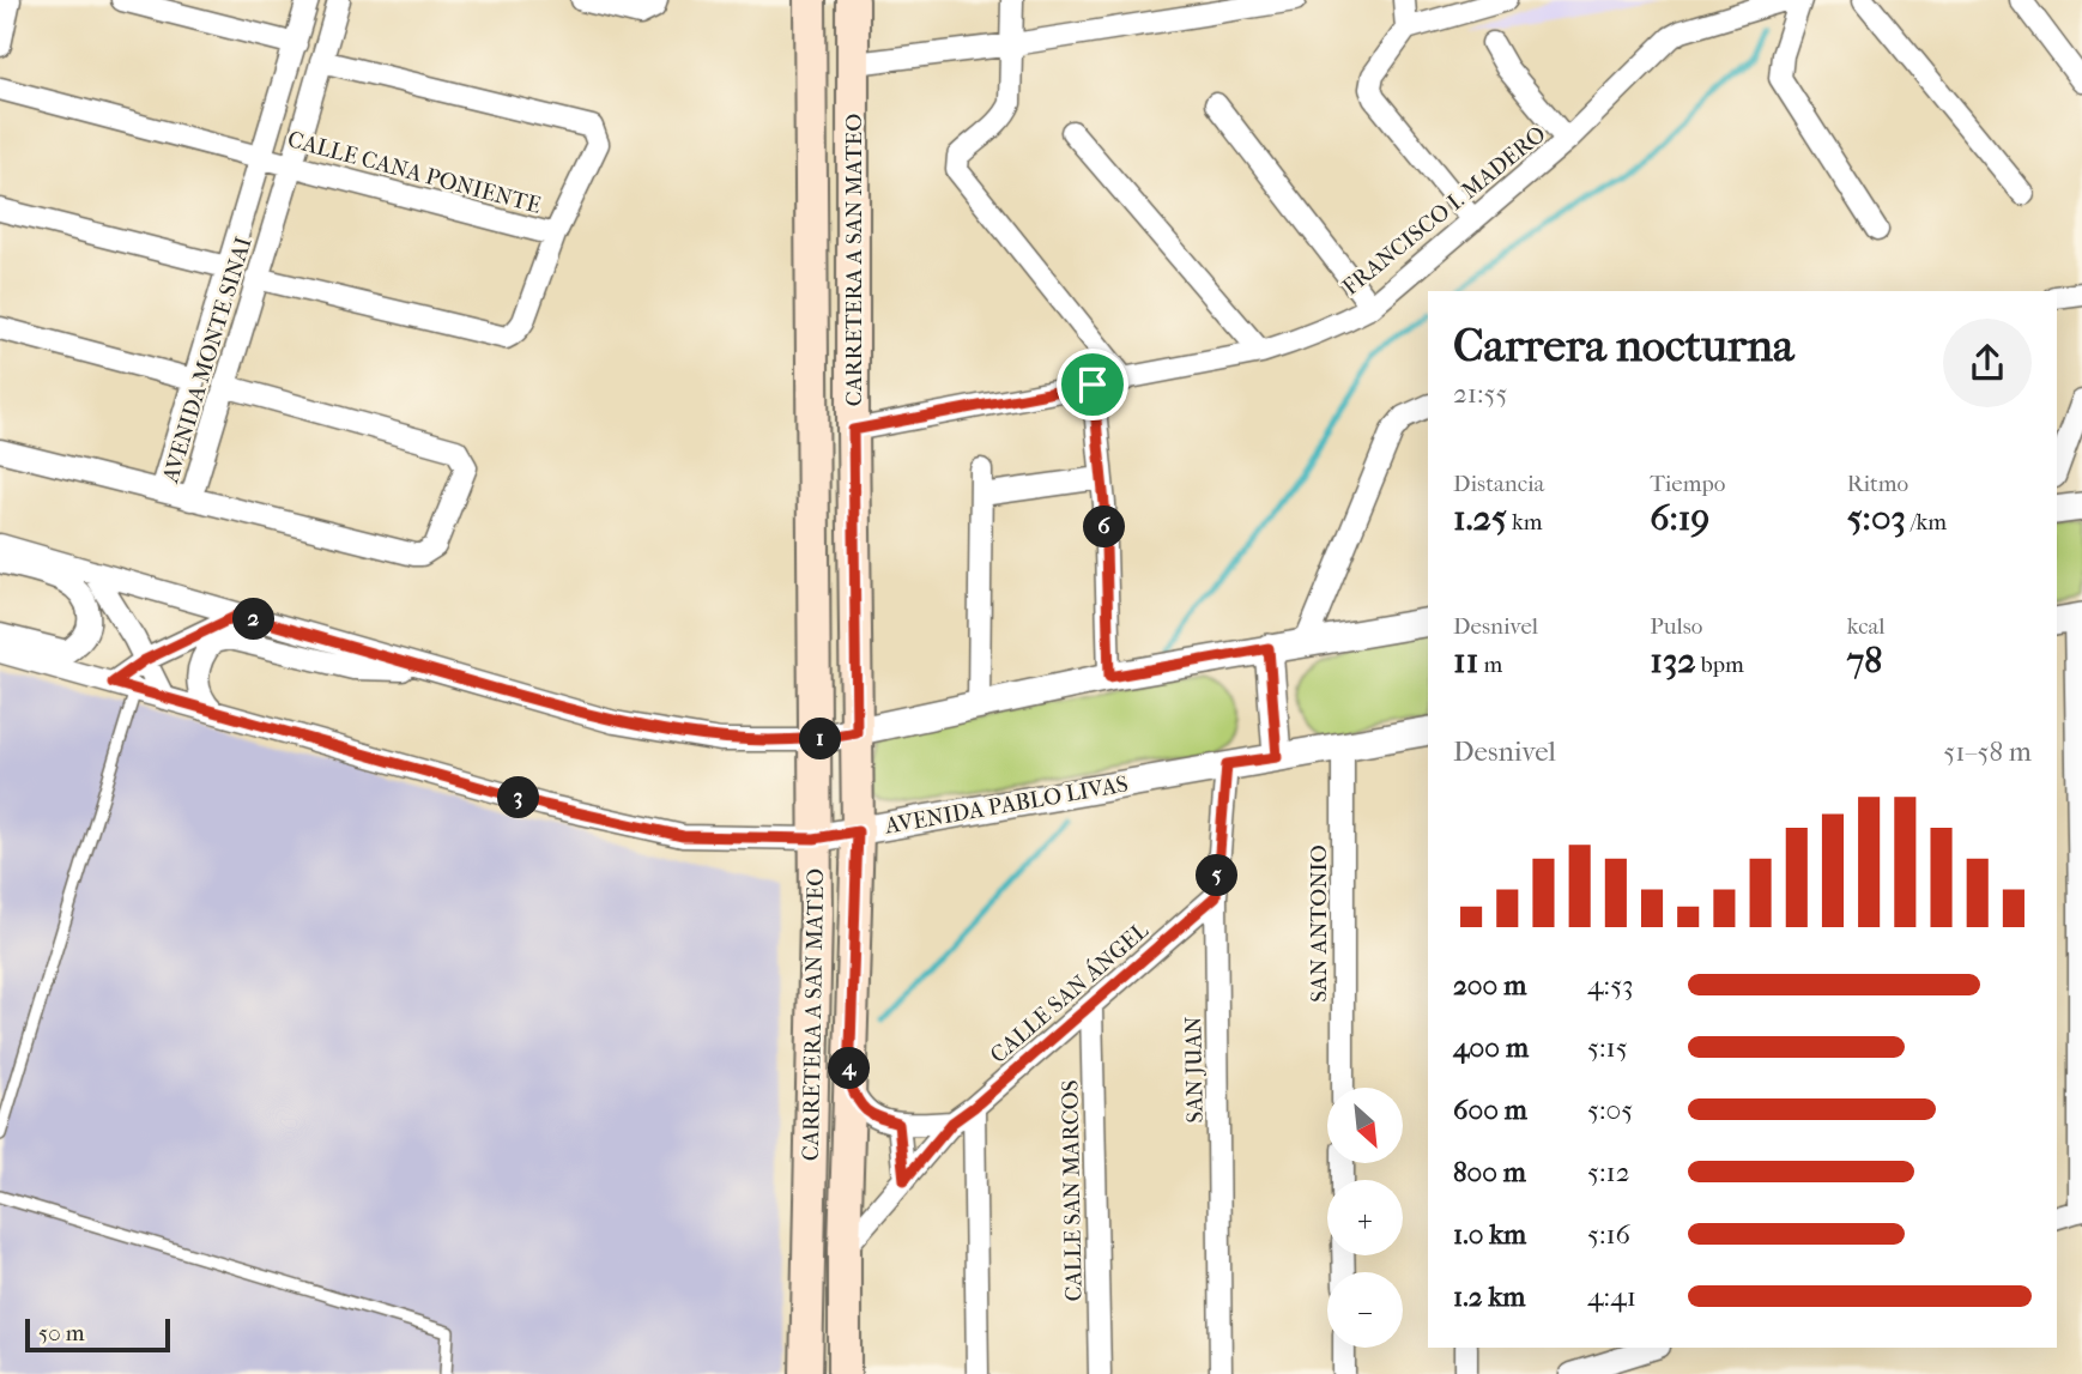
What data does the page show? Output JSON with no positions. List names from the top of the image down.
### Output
{
  "streets": {
    "main road": ["CARRETERA A SAN MATEO"],
    "street": [
      "CALLE CANA PONIENTE",
      "FRANCISCO I. MADERO",
      "AVENIDA MONTE SINAI",
      "AVENIDA PABLO LIVAS",
      "SAN ANTONIO",
      "CALLE SAN ÁNGEL",
      "SAN JUAN",
      "CALLE SAN MARCOS"
    ]
  },
  "crossings": [
    ["CALLE CANA PONIENTE", "AVENIDA MONTE SINAI"],
    ["FRANCISCO I. MADERO", "CARRETERA A SAN MATEO"],
    ["CARRETERA A SAN MATEO", "AVENIDA PABLO LIVAS"],
    ["CARRETERA A SAN MATEO", "CALLE SAN ÁNGEL"],
    ["AVENIDA PABLO LIVAS", "SAN ANTONIO"],
    ["AVENIDA PABLO LIVAS", "SAN JUAN"],
    ["CALLE SAN ÁNGEL", "SAN JUAN"],
    ["CALLE SAN ÁNGEL", "CALLE SAN MARCOS"]
  ],
  "scale_bar": "50 m",
  "north": "bottom right",
  "page": {
    "heading": ["Carrera nocturna", "21:55"],
    "stats": [
      ["Distancia", "1.25 km"],
      ["Tiempo", "6:19"],
      ["Ritmo", "5:03 /km"],
      ["Desnivel", "11 m"],
      ["Pulso", "132 bpm"],
      ["kcal", "78"]
    ],
    "pins": [
      "6",
      "2",
      "1",
      "3",
      "5",
      "4"
    ],
    "chart": ["Desnivel", "51–58 m"],
    "list": [
      {
        "name": "200 m",
        "note": "4:53"
      },
      {
        "name": "400 m",
        "note": "5:15"
      },
      {
        "name": "600 m",
        "note": "5:05"
      },
      {
        "name": "800 m",
        "note": "5:12"
      },
      {
        "name": "1.0 km",
        "note": "5:16"
      },
      {
        "name": "1.2 km",
        "note": "4:41"
      }
    ],
    "map_buttons": ["+", "−"],
    "scale": "50 m"
  }
}
